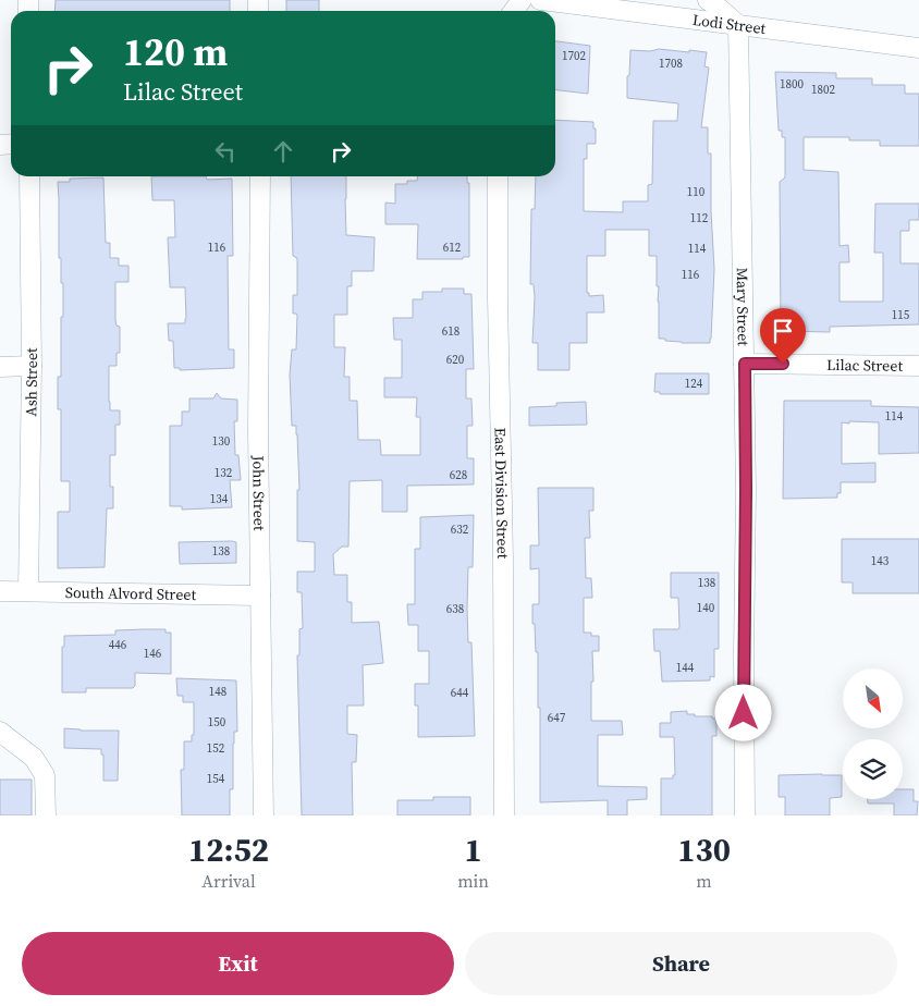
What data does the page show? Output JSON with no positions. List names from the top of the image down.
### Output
{
  "streets": {
    "street": [
      "Lodi Street",
      "Mary Street",
      "Lilac Street",
      "Ash Street",
      "John Street",
      "East Division Street",
      "South Alvord Street"
    ]
  },
  "crossings": [
    ["Lodi Street", "Mary Street"],
    ["Mary Street", "Lilac Street"],
    ["Ash Street", "South Alvord Street"],
    ["John Street", "South Alvord Street"]
  ],
  "house_numbers": [
    "1702",
    "1708",
    "1800",
    "1802",
    "110",
    "112",
    "116",
    "612",
    "114",
    "116",
    "115",
    "618",
    "620",
    "124",
    "114",
    "130",
    "132",
    "628",
    "134",
    "632",
    "138",
    "143",
    "138",
    "140",
    "638",
    "446",
    "146",
    "144",
    "148",
    "644",
    "647",
    "150",
    "152",
    "154"
  ],
  "north": "bottom right",
  "page": {
    "turn": ["120 m", "Lilac Street"],
    "eta": [
      "12:52",
      "Arrival",
      "1",
      "min",
      "130",
      "m"
    ],
    "buttons": ["Exit", "Share"]
  }
}
